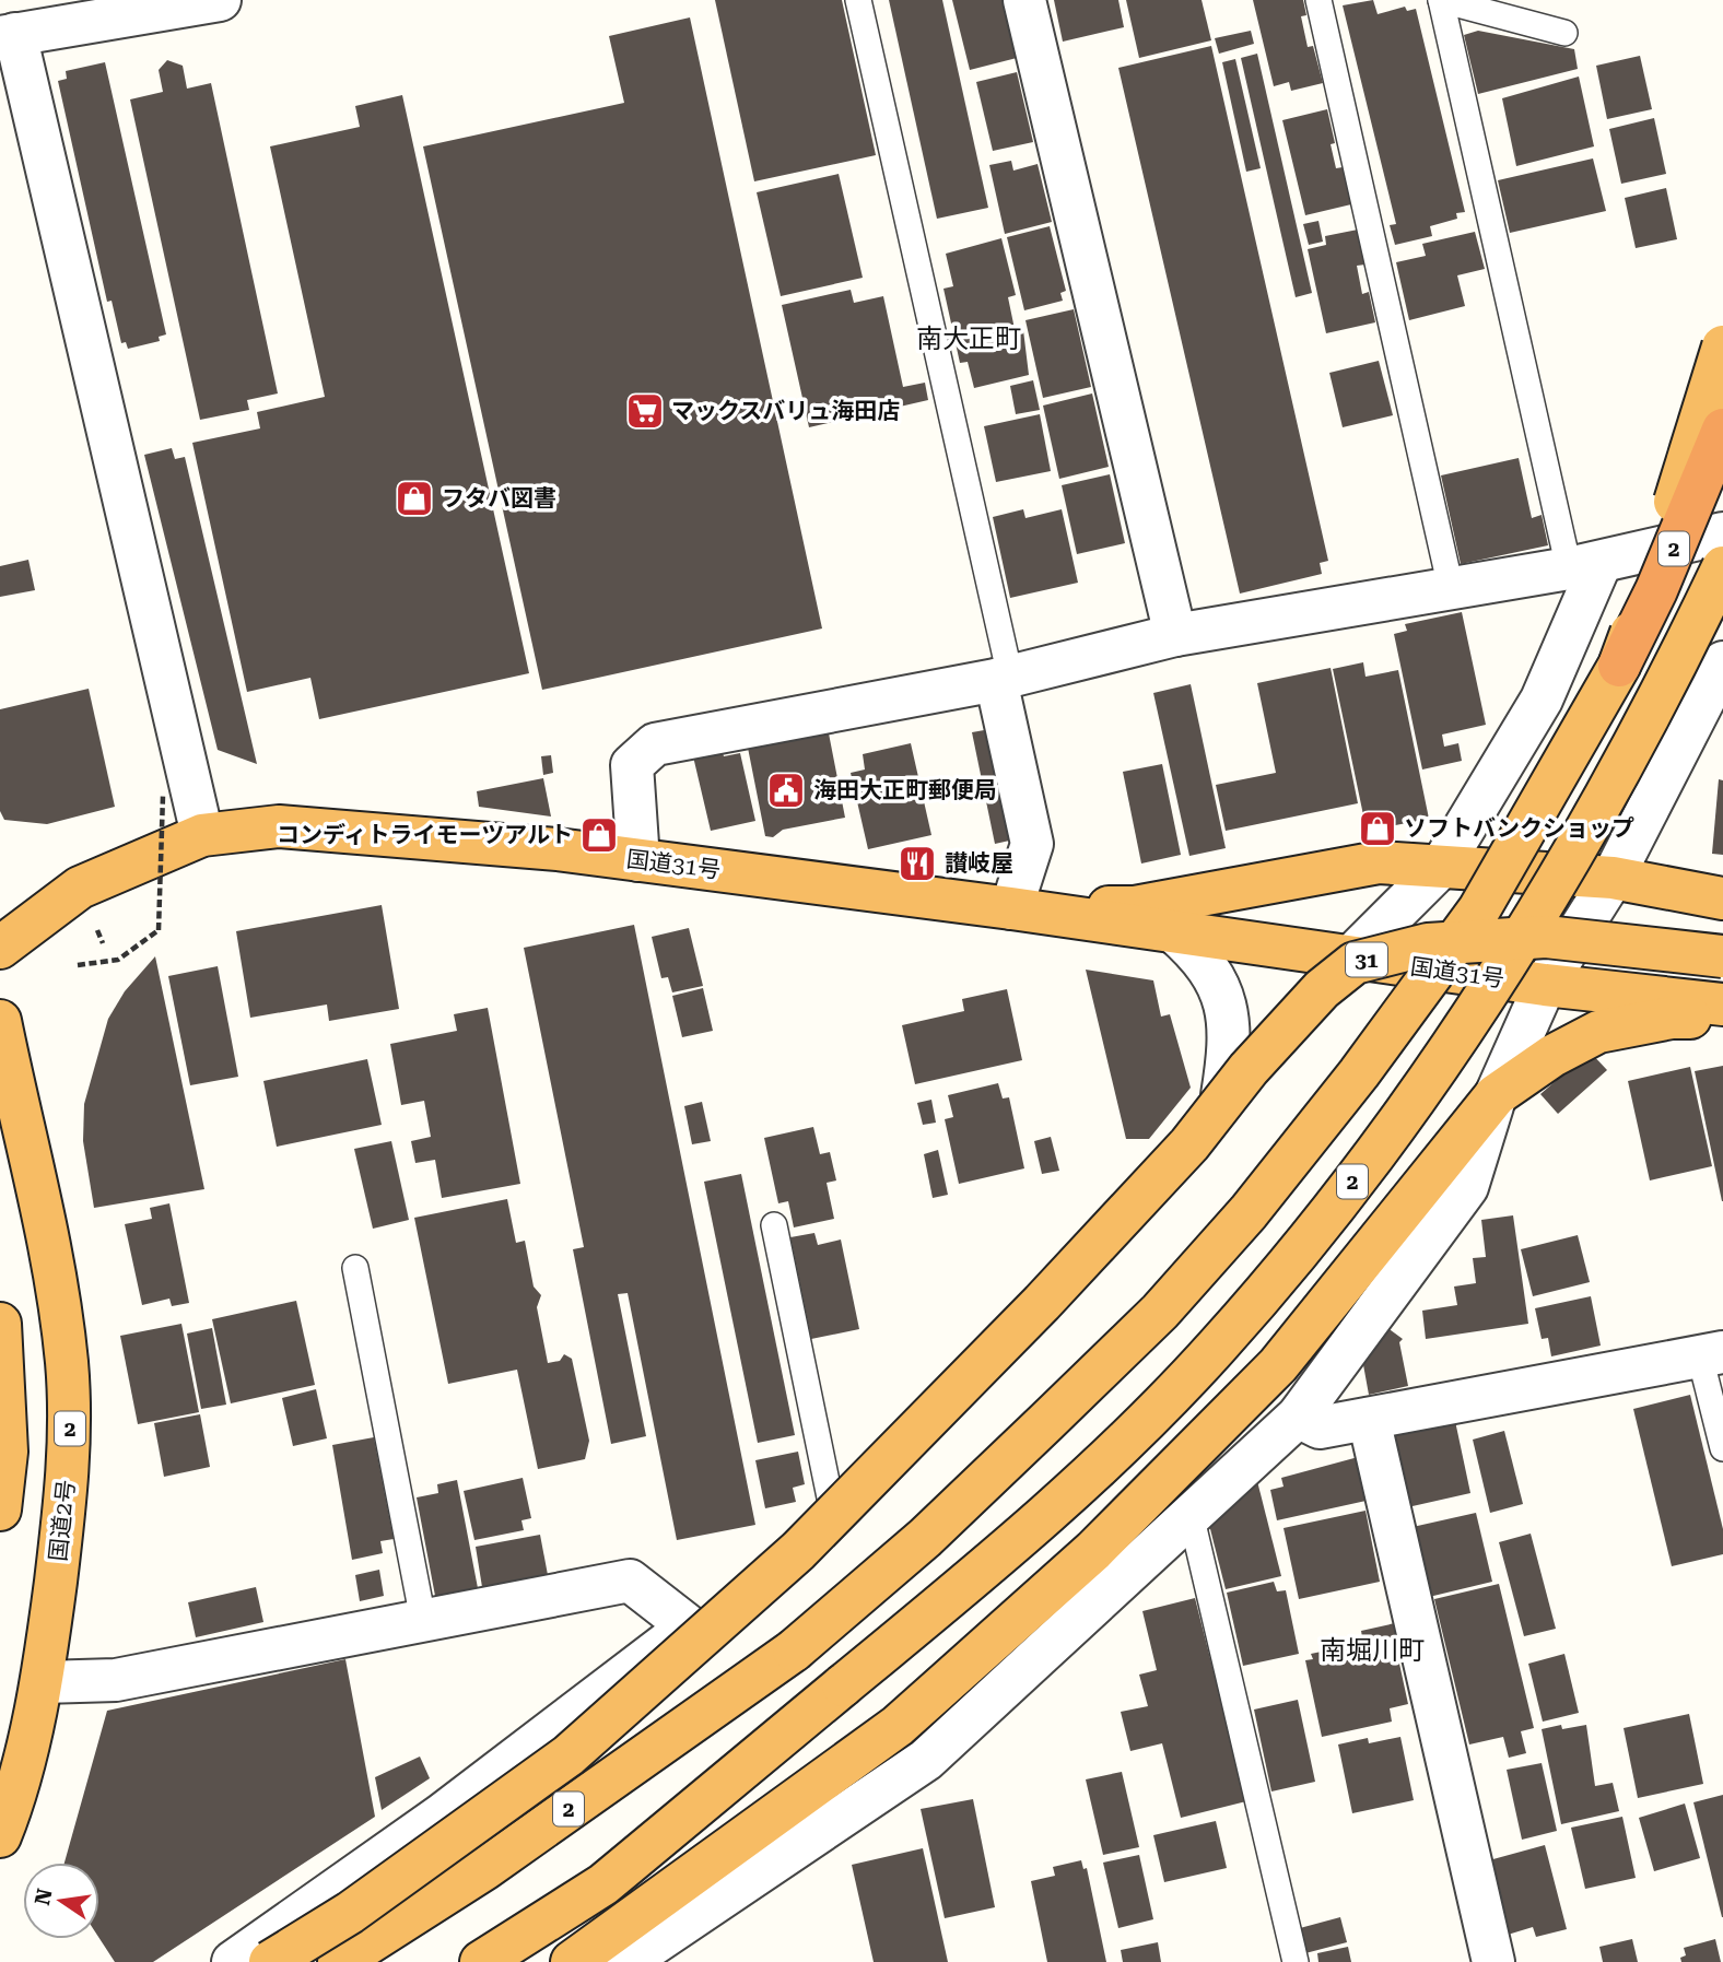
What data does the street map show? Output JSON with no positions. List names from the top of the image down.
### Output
{
  "streets": {
    "highway": [
      "2",
      "国道31号",
      "31",
      "国道2号"
    ]
  },
  "districts": ["南大正町", "南堀川町"],
  "places": {
    "supermarket": ["マックスバリュ海田店"],
    "shop": ["フタバ図書", "ソフトバンクショップ", "コンディトライモーツアルト"],
    "public building": ["海田大正町郵便局"],
    "restaurant": ["讃岐屋"]
  },
  "north": "left"
}
